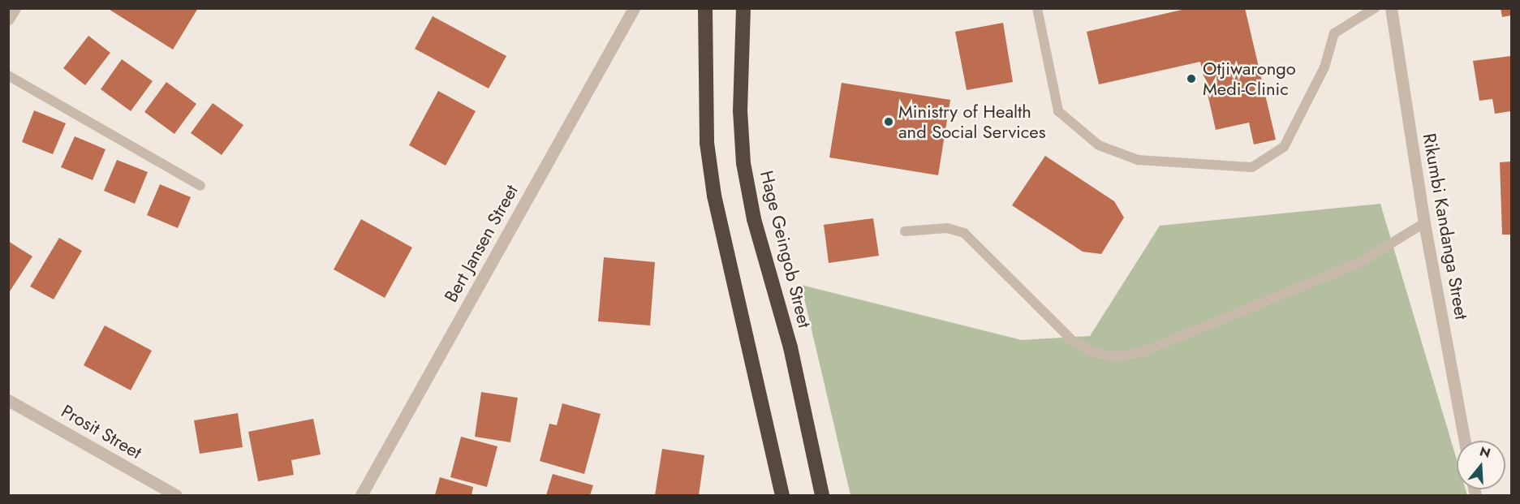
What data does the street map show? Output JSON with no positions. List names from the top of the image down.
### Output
{
  "streets": {
    "highway": ["Hage Geingob Street"],
    "street": ["Rikumbi Kandanga Street", "Bert Jansen Street", "Prosit Street"]
  },
  "places": ["Otjiwarongo Medi-Clinic", "Ministry of Health and Social Services"],
  "north": "top"
}
